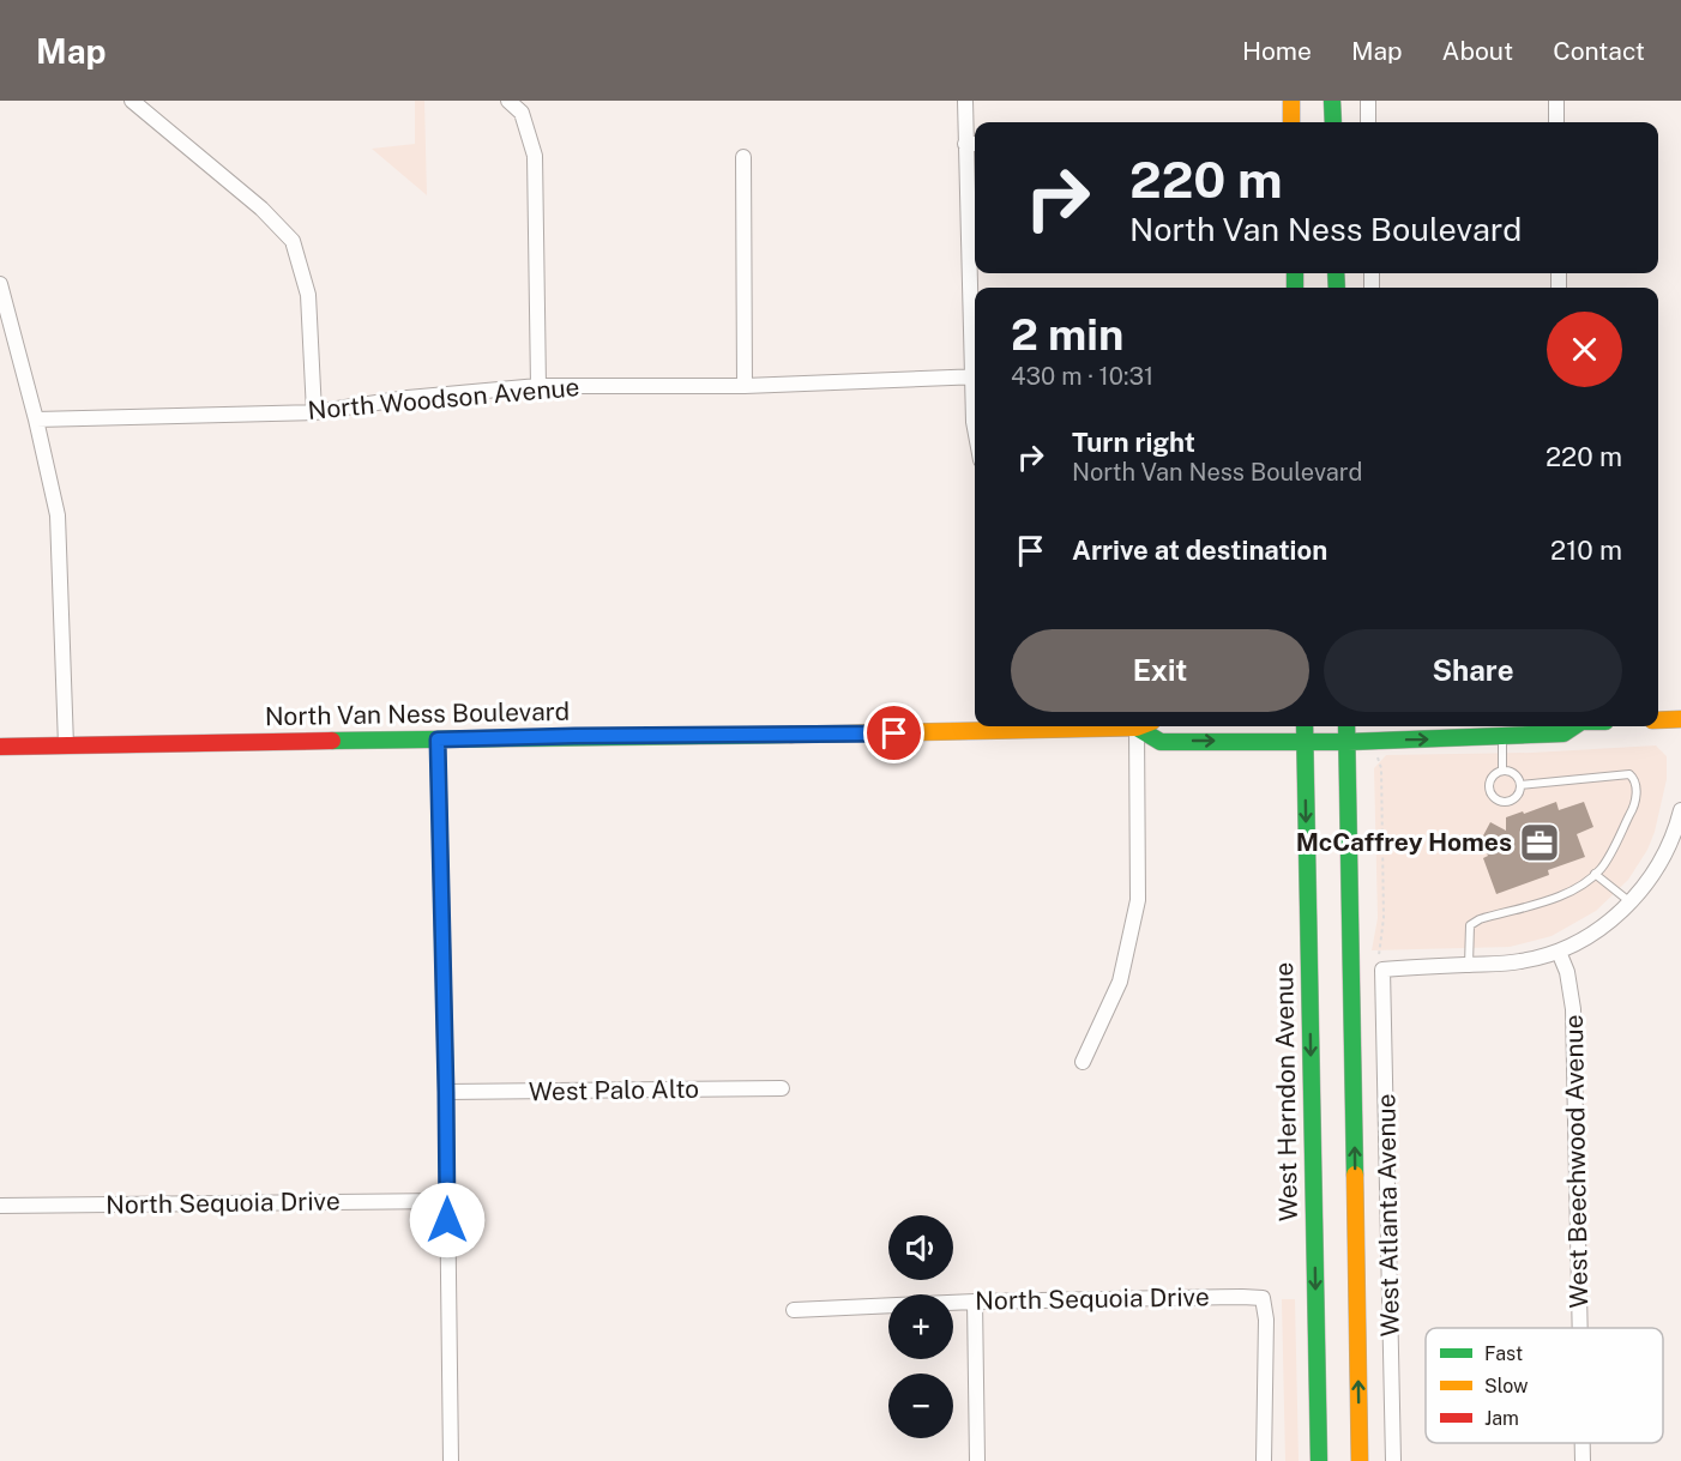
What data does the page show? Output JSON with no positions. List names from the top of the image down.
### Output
{
  "streets": {
    "street": [
      "North Woodson Avenue",
      "North Van Ness Boulevard",
      "West Palo Alto",
      "West Herndon Avenue",
      "West Beechwood Avenue",
      "North Sequoia Drive",
      "West Atlanta Avenue"
    ]
  },
  "crossings": [
    ["North Van Ness Boulevard", "West Herndon Avenue"]
  ],
  "places": {
    "office": ["McCaffrey Homes"]
  },
  "legend": ["Fast", "Slow", "Jam"],
  "page": {
    "header": "Map",
    "nav": [
      "Home",
      "Map",
      "About",
      "Contact"
    ],
    "turn": ["220 m", "North Van Ness Boulevard"],
    "heading": ["2 min", "430 m · 10:31"],
    "list": [
      {
        "name": "Turn right",
        "note": "North Van Ness Boulevard",
        "value": "220 m"
      },
      {
        "name": "Arrive at destination",
        "value": "210 m"
      }
    ],
    "buttons": ["Exit", "Share"],
    "map_buttons": ["+", "−"]
  }
}
